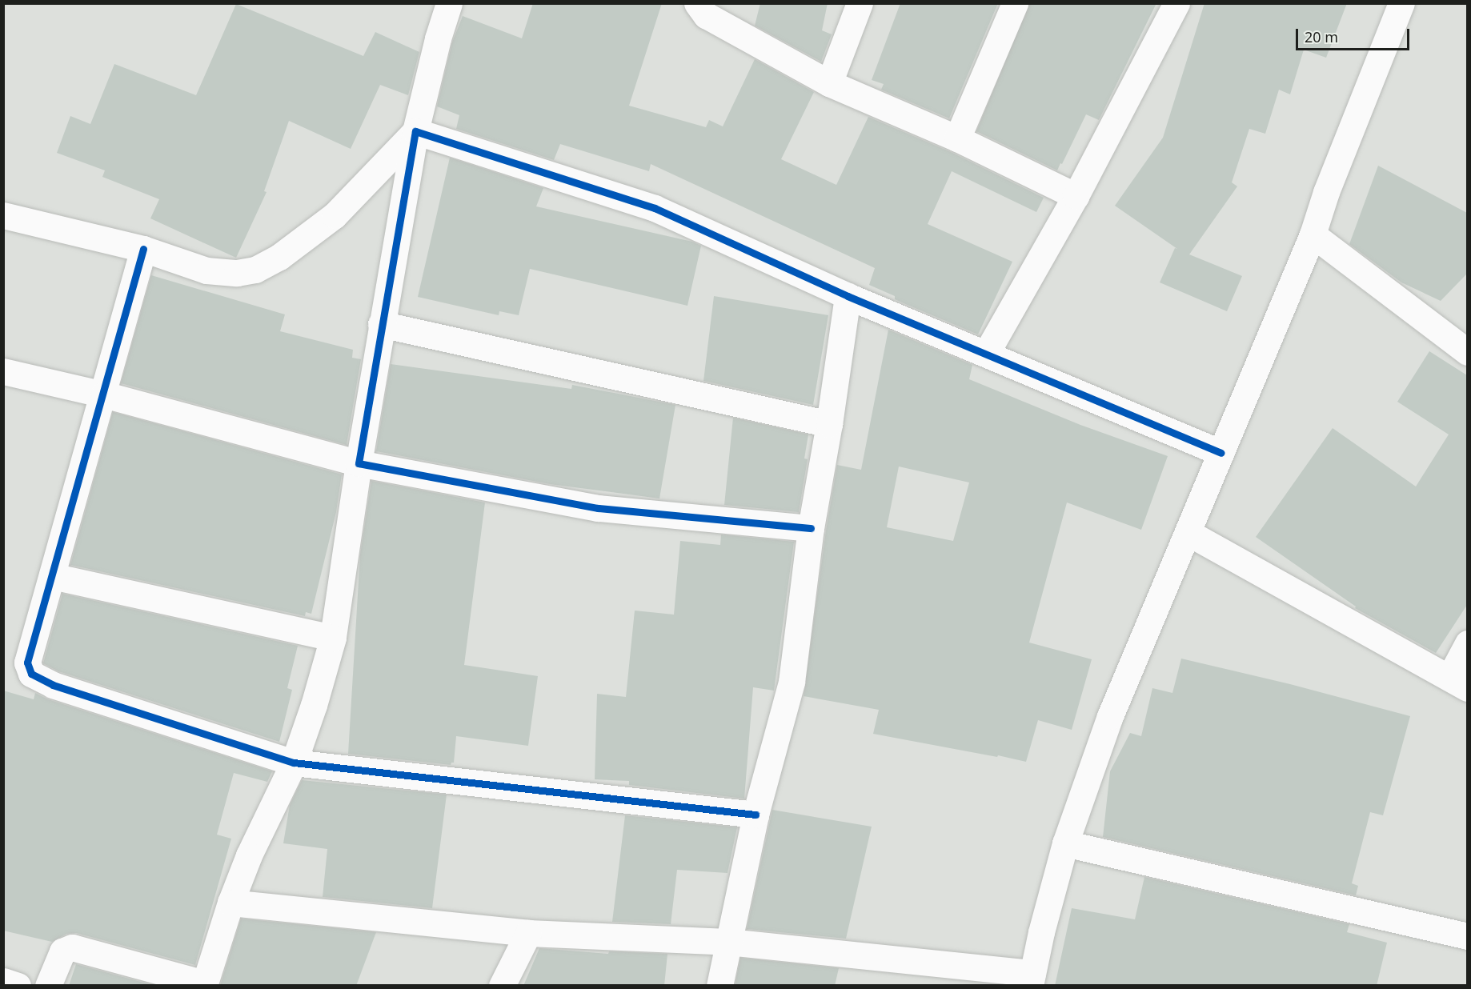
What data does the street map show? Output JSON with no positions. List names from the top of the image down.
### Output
{
  "scale_bar": "20 m"
}
